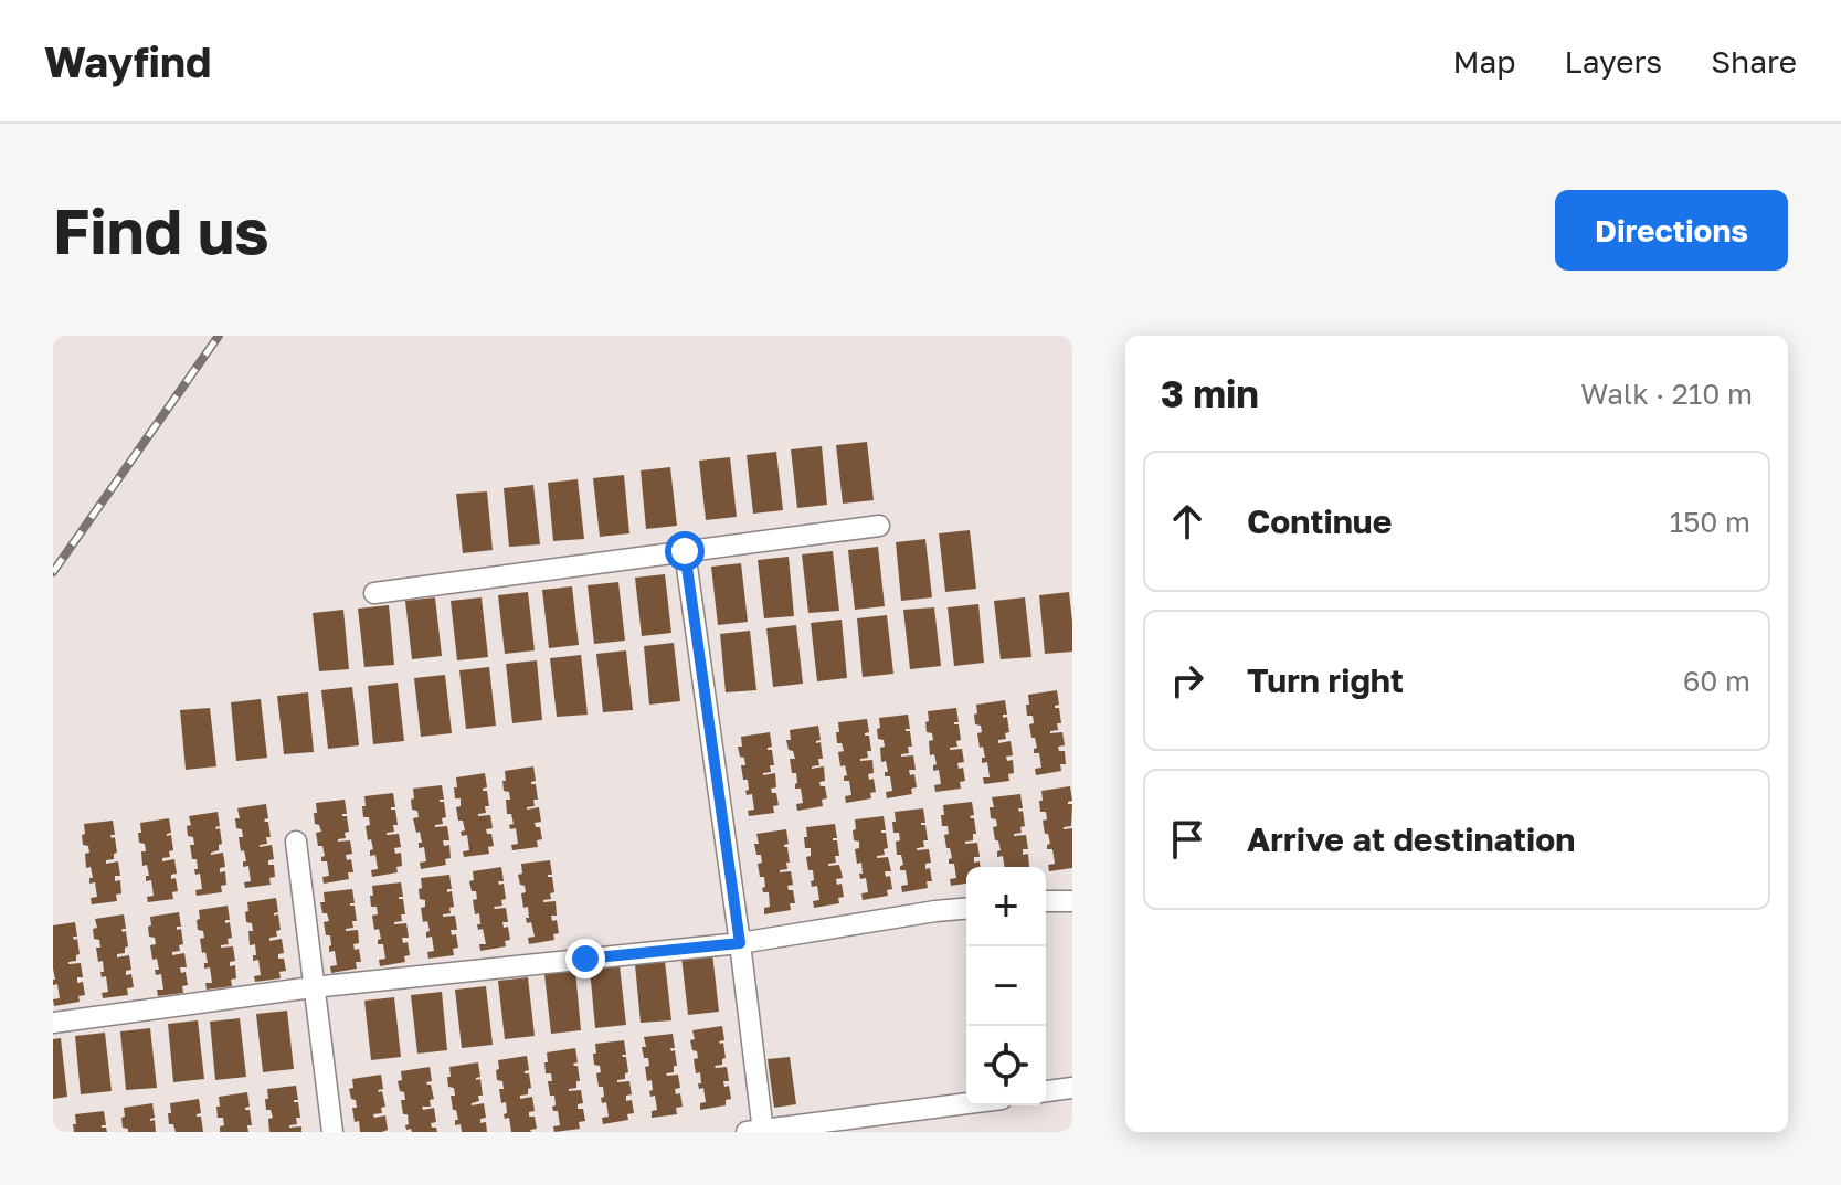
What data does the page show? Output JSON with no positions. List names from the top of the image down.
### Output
{
  "page": {
    "header": "Wayfind",
    "nav": ["Map", "Layers", "Share"],
    "buttons": "Directions",
    "title": "Find us",
    "heading": ["3 min", "Walk · 210 m"],
    "list": [
      ["Continue", "150 m"],
      ["Turn right", "60 m"],
      "Arrive at destination"
    ],
    "map_buttons": ["+", "−"]
  }
}
